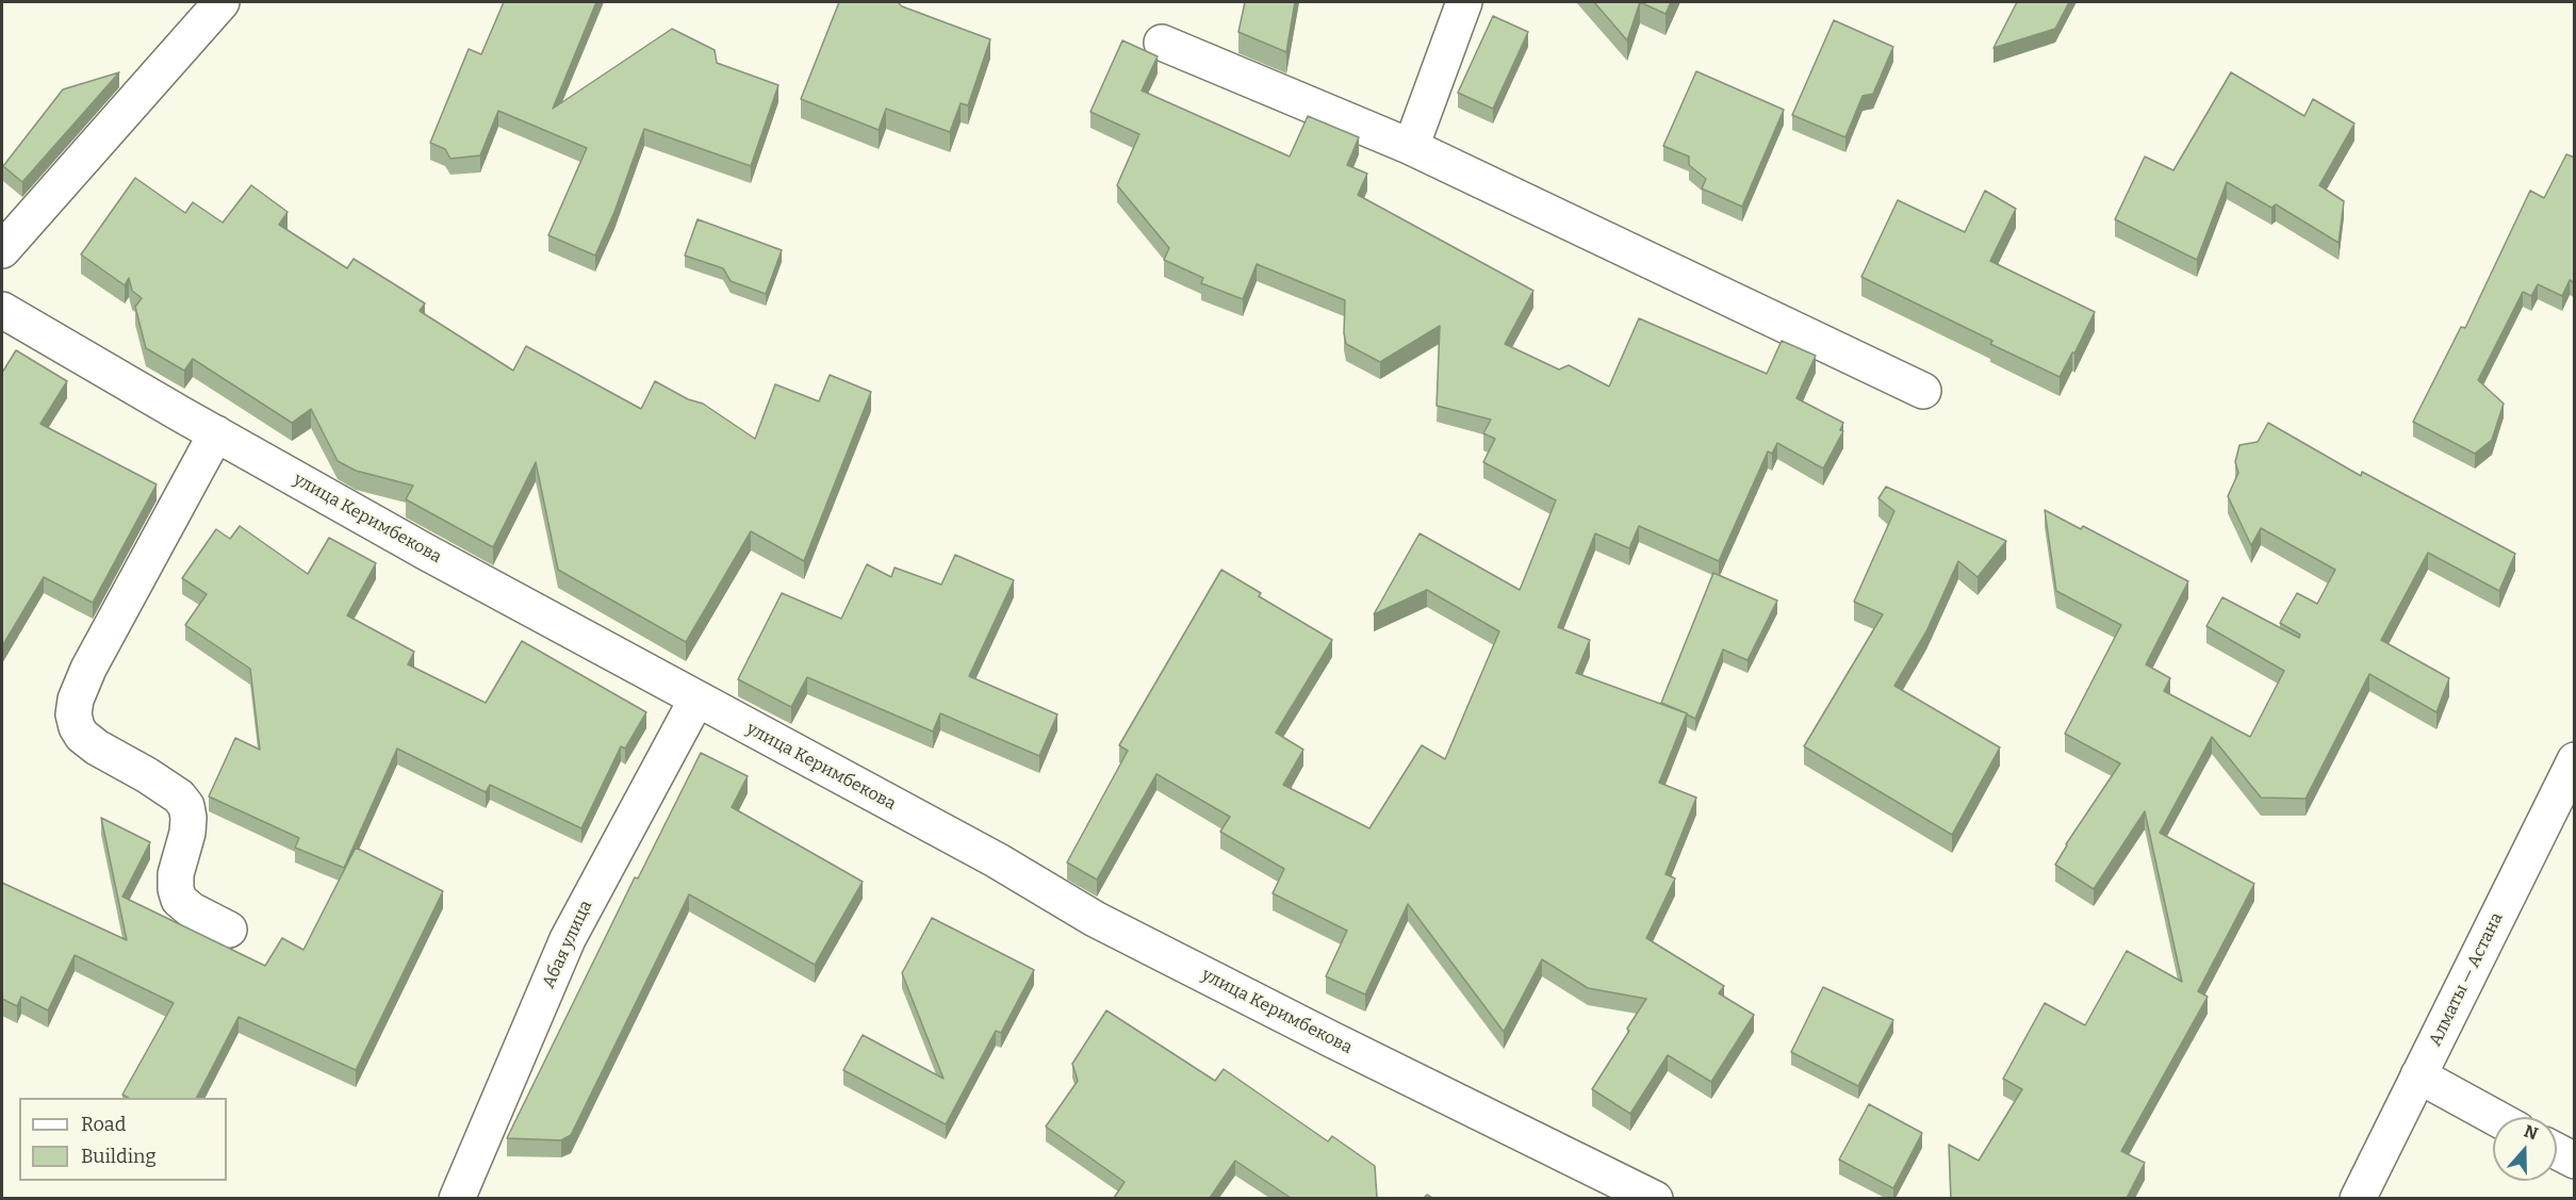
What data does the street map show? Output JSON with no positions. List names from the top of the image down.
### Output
{
  "streets": {
    "main road": ["улица Керимбекова", "Абая улица", "Алматы — Астана"]
  },
  "crossings": [
    ["улица Керимбекова", "Абая улица"]
  ],
  "legend": ["Road", "Building"],
  "north": "top"
}
